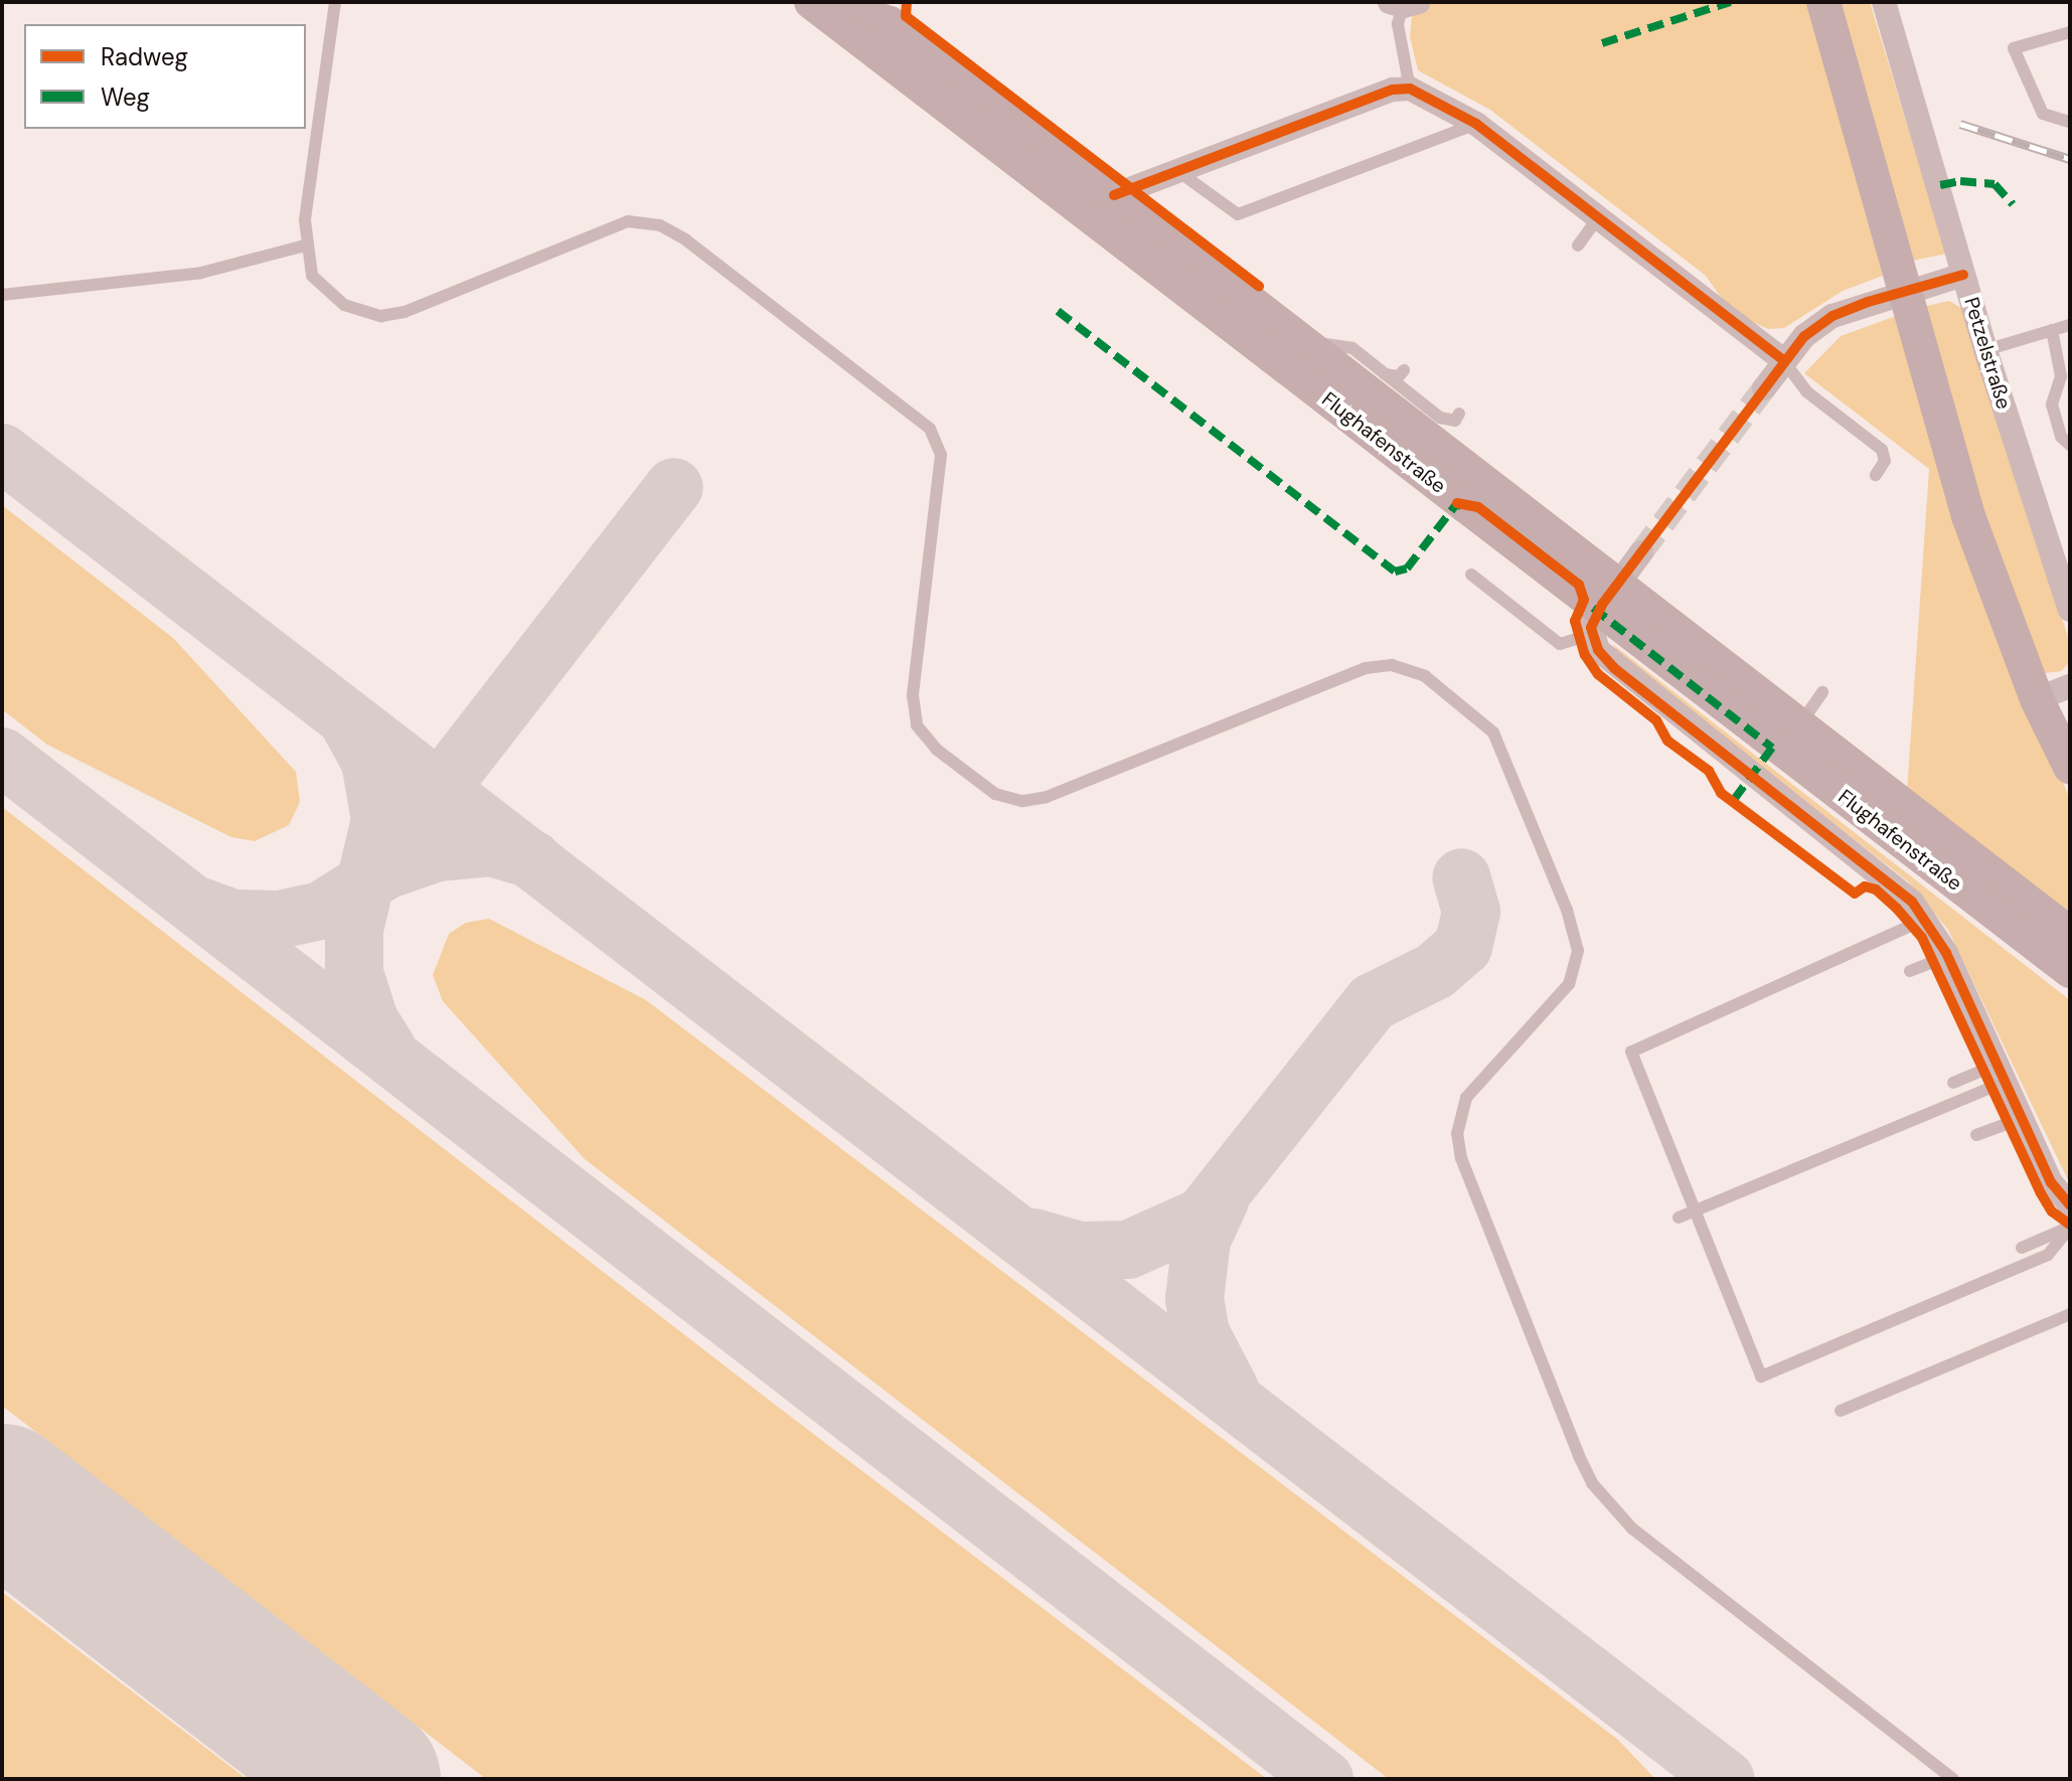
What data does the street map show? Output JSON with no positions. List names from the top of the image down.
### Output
{
  "streets": {
    "main road": ["Flughafenstraße"],
    "street": ["Petzelstraße"]
  },
  "legend": ["Radweg", "Weg"]
}
